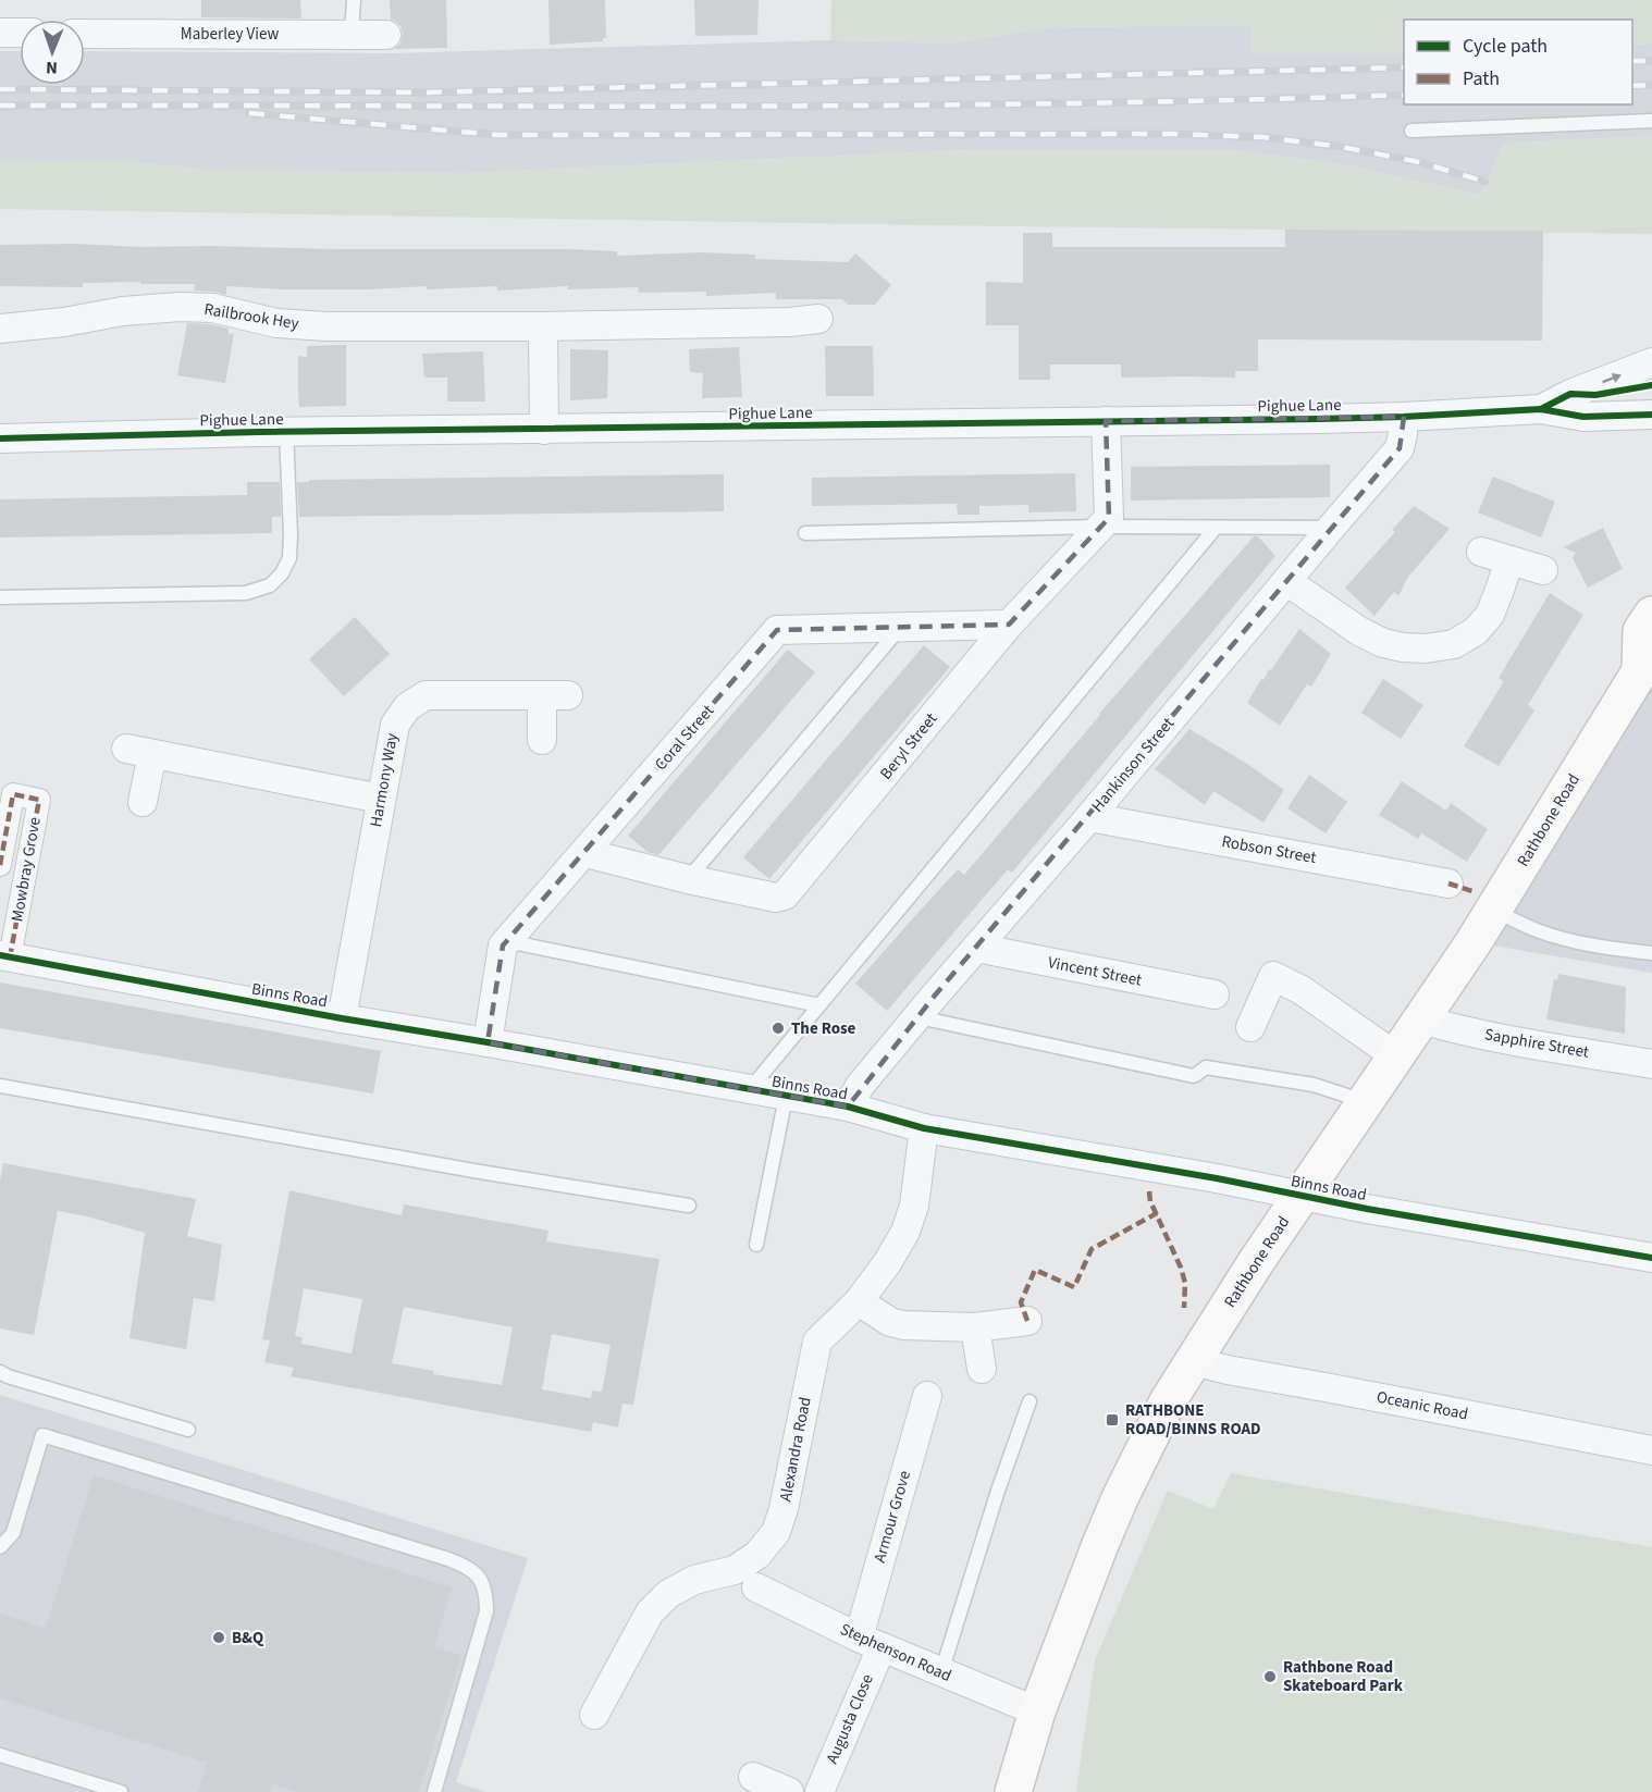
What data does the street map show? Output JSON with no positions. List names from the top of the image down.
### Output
{
  "streets": {
    "main road": ["Rathbone Road"],
    "street": [
      "Maberley View",
      "Railbrook Hey",
      "Pighue Lane",
      "Coral Street",
      "Beryl Street",
      "Hankinson Street",
      "Harmony Way",
      "Robson Street",
      "Mowbray Grove",
      "Vincent Street",
      "Binns Road",
      "Sapphire Street",
      "Oceanic Road",
      "Alexandra Road",
      "Armour Grove",
      "Stephenson Road",
      "Augusta Close"
    ]
  },
  "crossings": [
    ["Pighue Lane", "Beryl Street"],
    ["Pighue Lane", "Hankinson Street"],
    ["Coral Street", "Beryl Street"],
    ["Coral Street", "Binns Road"],
    ["Hankinson Street", "Robson Street"],
    ["Hankinson Street", "Vincent Street"],
    ["Hankinson Street", "Binns Road"],
    ["Harmony Way", "Binns Road"],
    ["Rathbone Road", "Binns Road"],
    ["Rathbone Road", "Sapphire Street"],
    ["Rathbone Road", "Oceanic Road"],
    ["Rathbone Road", "Stephenson Road"],
    ["Mowbray Grove", "Binns Road"],
    ["Binns Road", "Alexandra Road"],
    ["Armour Grove", "Stephenson Road"],
    ["Armour Grove", "Augusta Close"],
    ["Stephenson Road", "Augusta Close"]
  ],
  "places": {
    "other": ["The Rose", "B&Q", "Rathbone Road Skateboard Park"],
    "transit": ["RATHBONE ROAD/BINNS ROAD"]
  },
  "legend": ["Cycle path", "Path"],
  "north": "bottom"
}
